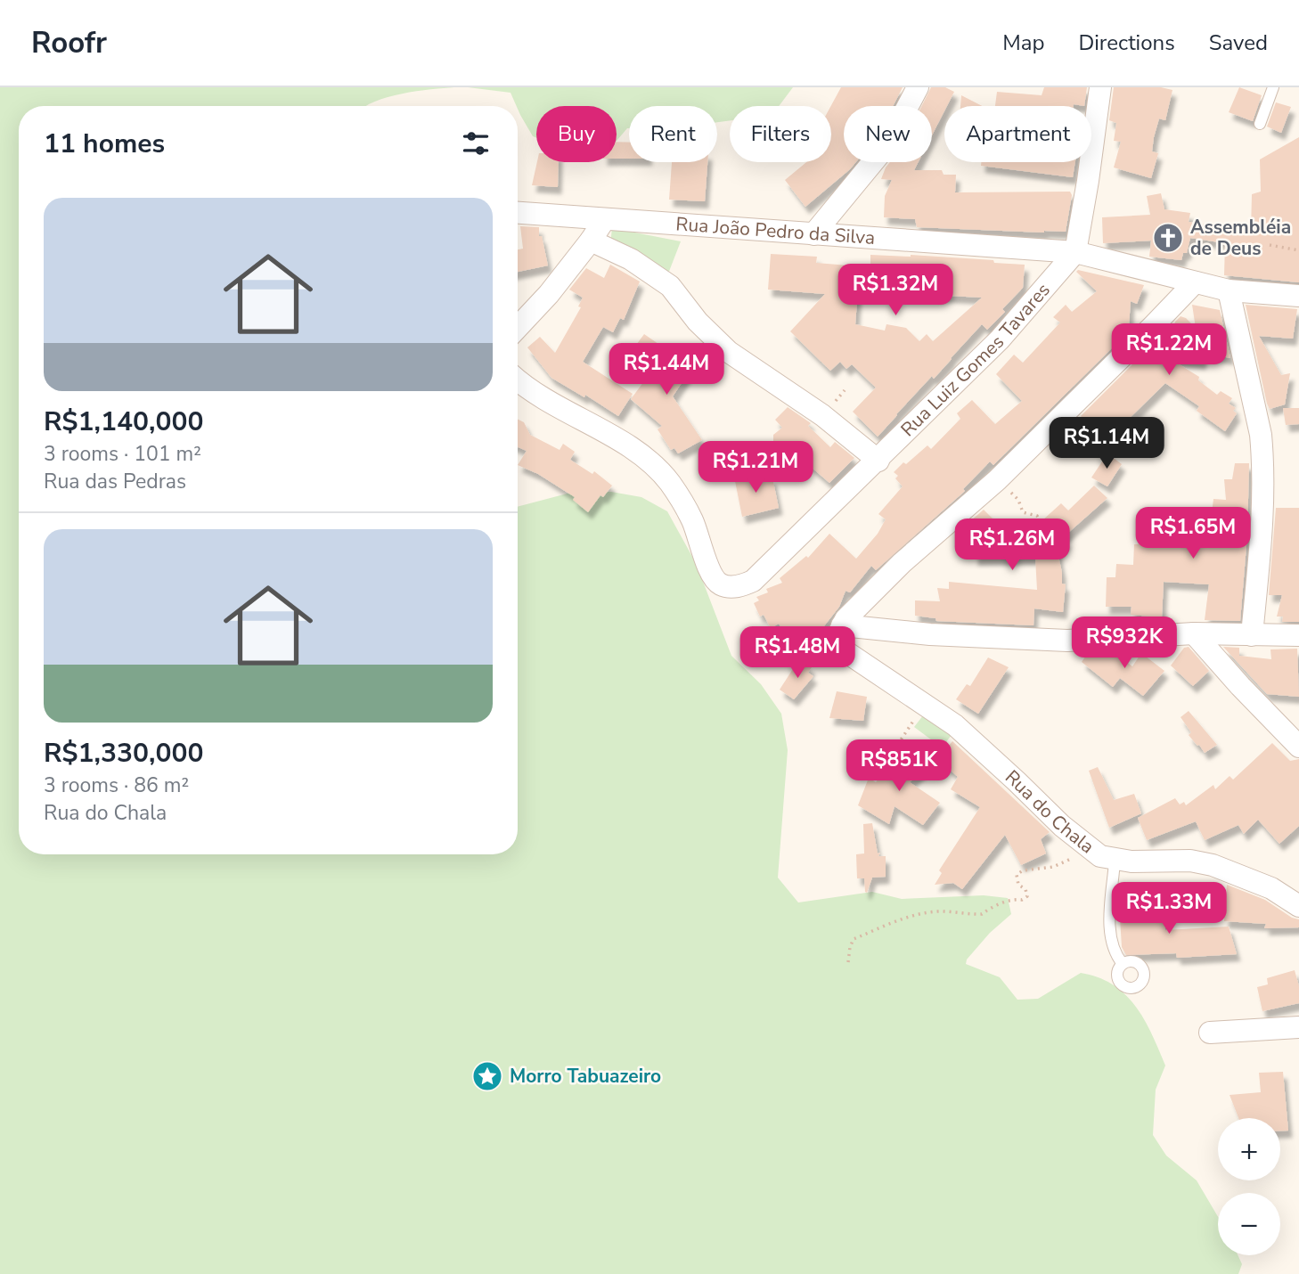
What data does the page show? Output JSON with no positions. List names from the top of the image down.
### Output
{
  "streets": {
    "street": ["Rua João Pedro da Silva", "Rua Luiz Gomes Tavares", "Rua do Chala"]
  },
  "crossings": [
    ["Rua João Pedro da Silva", "Rua Luiz Gomes Tavares"]
  ],
  "places": {
    "church": ["Assembléia de Deus"],
    "place": ["Morro Tabuazeiro"]
  },
  "page": {
    "header": "Roofr",
    "nav": ["Map", "Directions", "Saved"],
    "chip": [
      "Buy",
      "Rent",
      "Filters",
      "New",
      "Apartment"
    ],
    "heading": "11 homes",
    "list": [
      {
        "name": "R$1,140,000",
        "note": "3 rooms · 101 m² · Rua das Pedras"
      },
      {
        "name": "R$1,330,000",
        "note": "3 rooms · 86 m² · Rua do Chala"
      }
    ],
    "price": [
      "R$1.32M",
      "R$1.22M",
      "R$1.44M",
      "R$1.14M",
      "R$1.21M",
      "R$1.65M",
      "R$1.26M",
      "R$932K",
      "R$1.48M",
      "R$851K",
      "R$1.33M"
    ],
    "map_buttons": ["+", "−"]
  }
}
